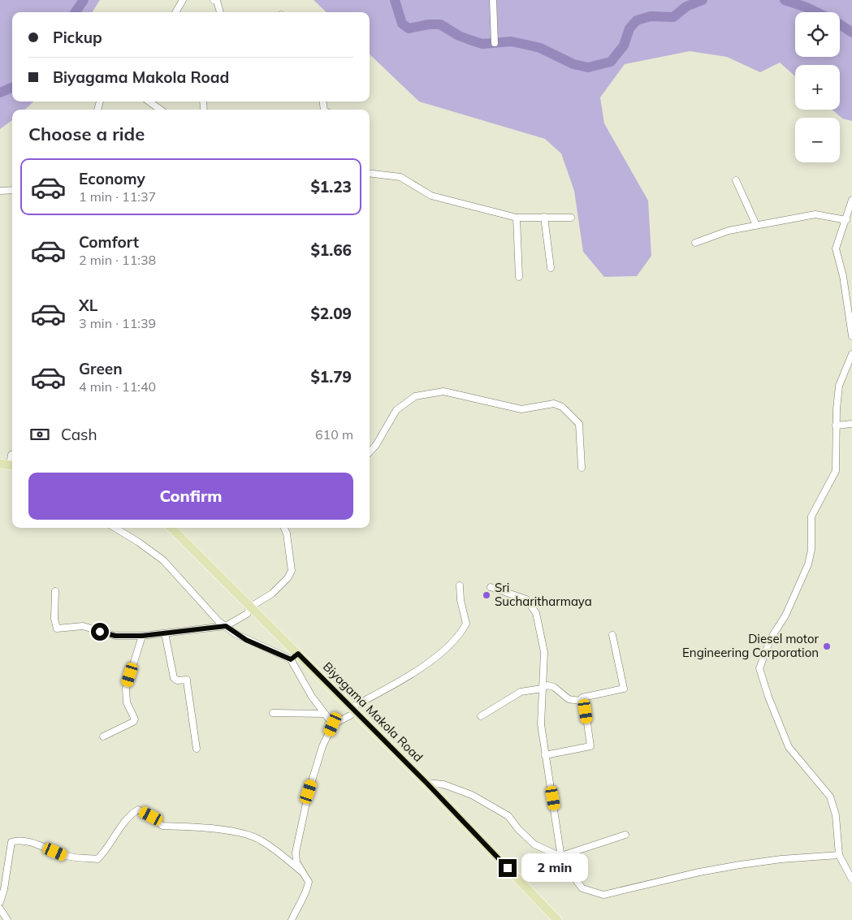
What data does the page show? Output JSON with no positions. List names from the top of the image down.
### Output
{
  "streets": {
    "main road": ["Biyagama Makola Road"]
  },
  "places": ["Sri Sucharitharmaya", "Diesel motor Engineering Corporation"],
  "page": {
    "map_buttons": ["+", "−"],
    "banner": ["Pickup", "Biyagama Makola Road"],
    "heading": "Choose a ride",
    "list": [
      {
        "name": "Economy",
        "note": "1 min · 11:37",
        "value": "$1.23"
      },
      {
        "name": "Comfort",
        "note": "2 min · 11:38",
        "value": "$1.66"
      },
      {
        "name": "XL",
        "note": "3 min · 11:39",
        "value": "$2.09"
      },
      {
        "name": "Green",
        "note": "4 min · 11:40",
        "value": "$1.79"
      }
    ],
    "pay": ["Cash", "610 m"],
    "buttons": "Confirm",
    "bubble": "2 min"
  }
}
